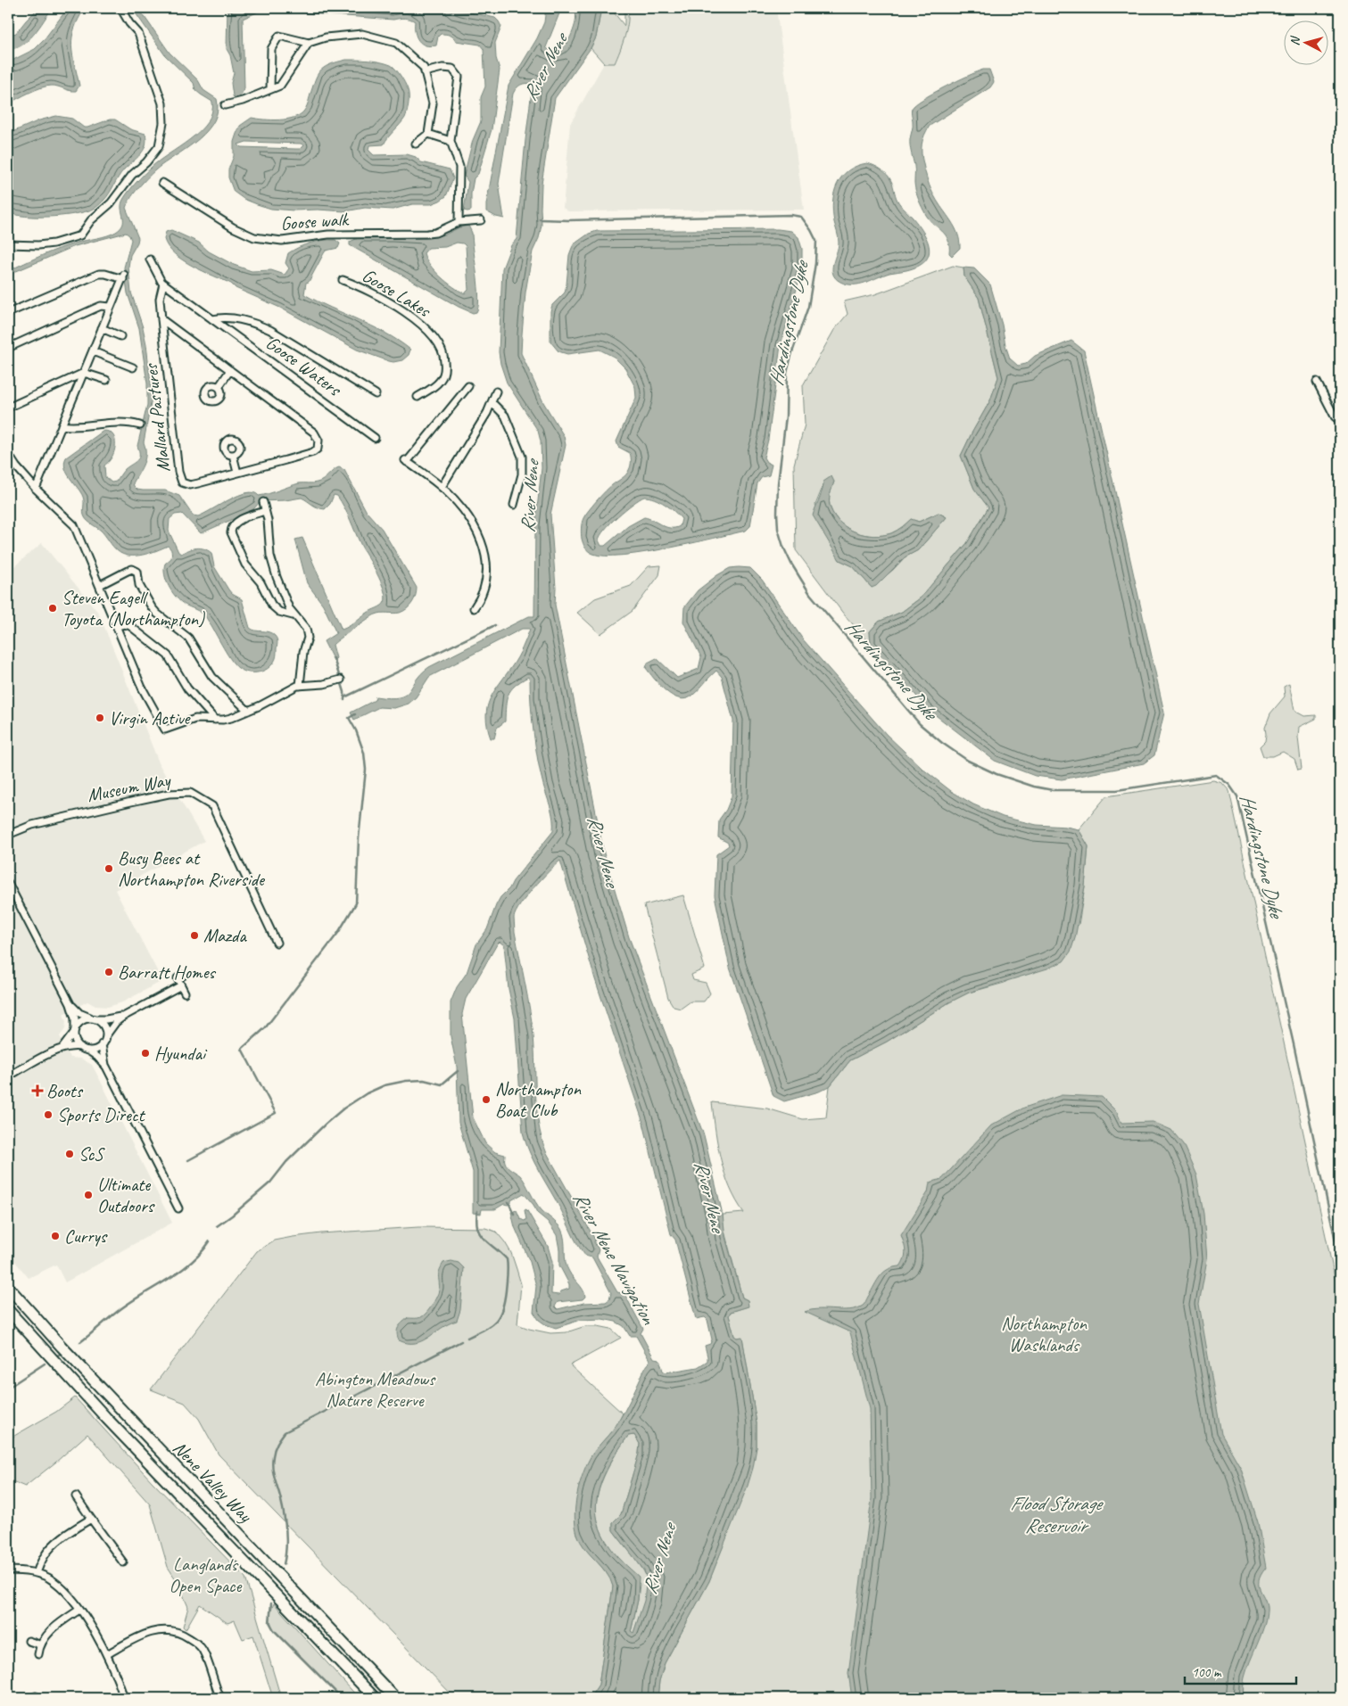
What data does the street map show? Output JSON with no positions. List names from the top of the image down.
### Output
{
  "streets": {
    "highway": ["Nene Valley Way"],
    "street": [
      "Goose walk",
      "Goose Lakes",
      "Goose Waters",
      "Mallard Pastures",
      "Museum Way"
    ]
  },
  "crossings": [
    ["Goose Waters", "Mallard Pastures"]
  ],
  "water": [
    "River Nene",
    "Hardingstone Dyke",
    "River Nene Navigation",
    "Flood Storage Reservoir"
  ],
  "parks": ["Northampton Washlands", "Abington Meadows Nature Reserve", "Langlands Open Space"],
  "places": {
    "other": [
      "Steven Eagell Toyota (Northampton)",
      "Virgin Active",
      "Busy Bees at Northampton Riverside",
      "Mazda",
      "Barratt Homes",
      "Hyundai",
      "Northampton Boat Club",
      "Sports Direct",
      "ScS",
      "Ultimate Outdoors",
      "Currys"
    ],
    "health": ["Boots"]
  },
  "scale_bar": "100 m",
  "north": "left"
}
